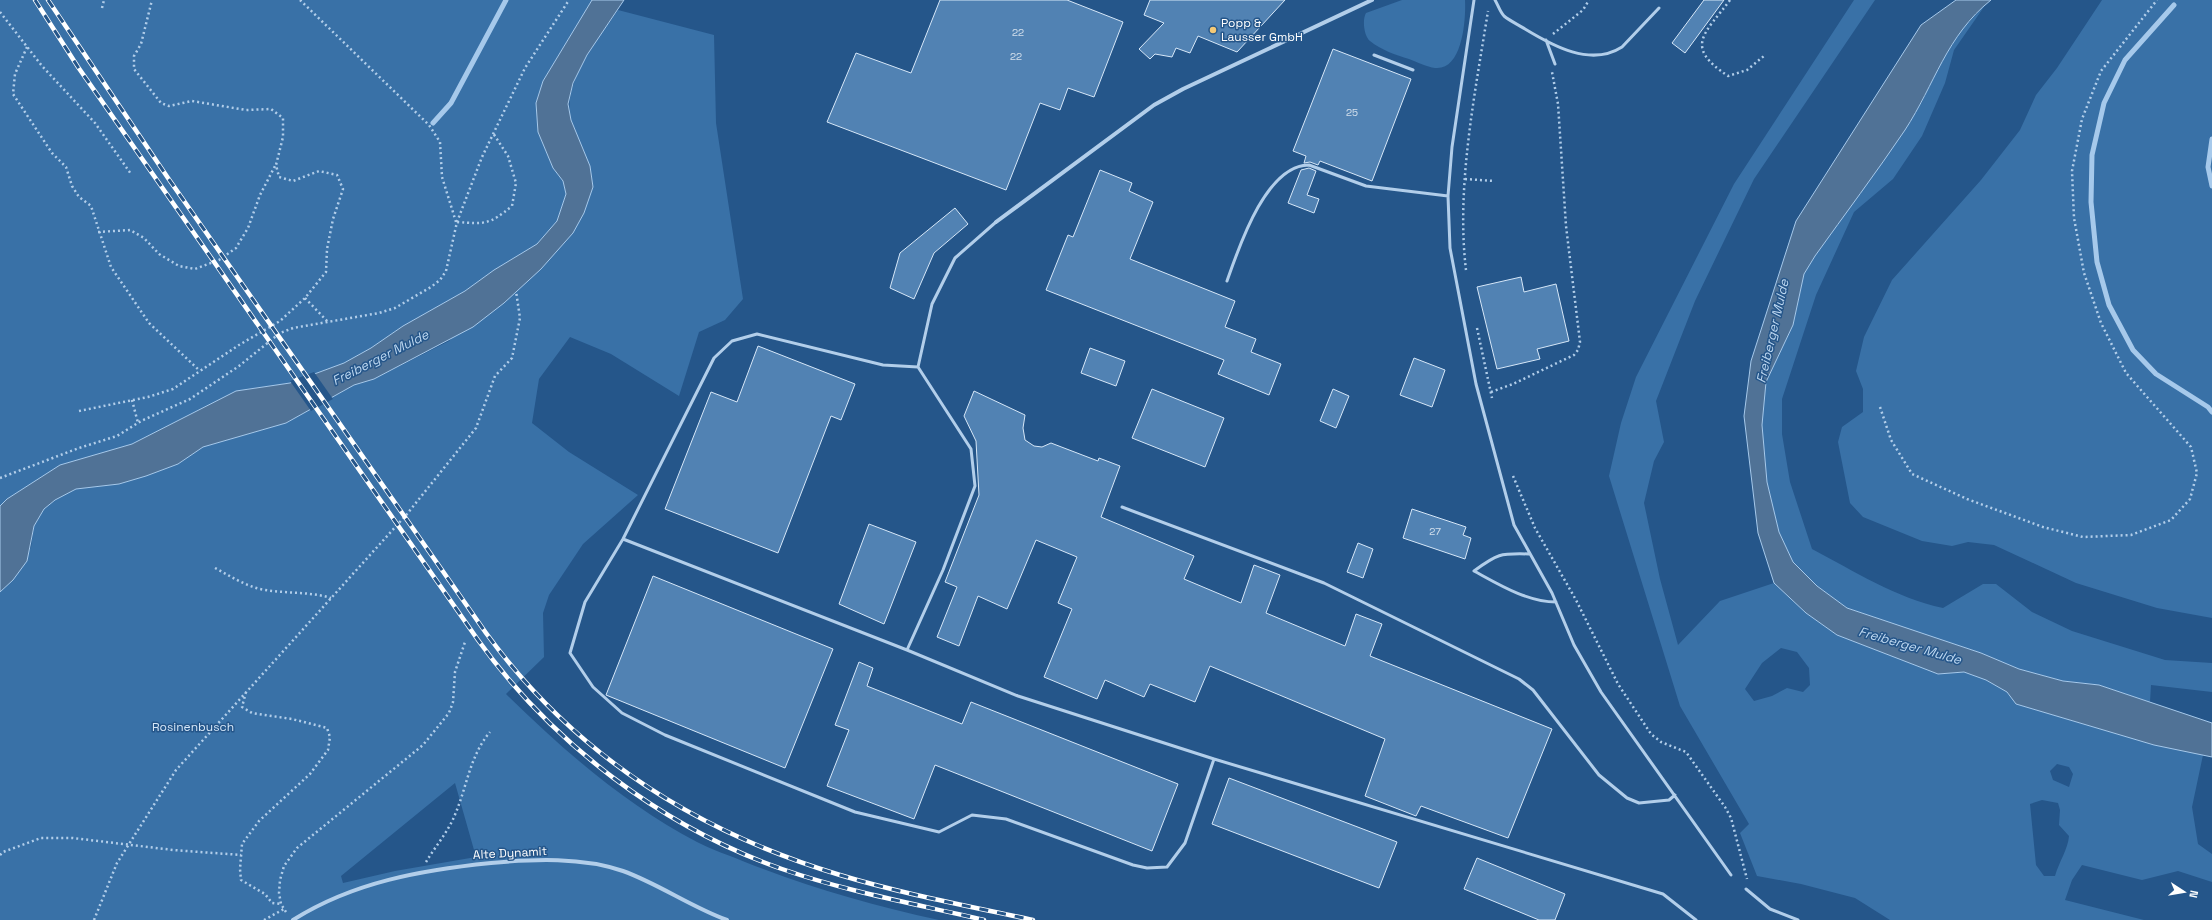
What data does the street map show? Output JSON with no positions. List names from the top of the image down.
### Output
{
  "streets": {
    "street": ["Alte Dynamit"]
  },
  "water": ["Freiberger Mulde"],
  "parks": ["Rosinenbusch"],
  "places": ["Popp & Lausser GmbH"],
  "house_numbers": [
    "22",
    "22",
    "25",
    "27"
  ],
  "north": "right"
}
